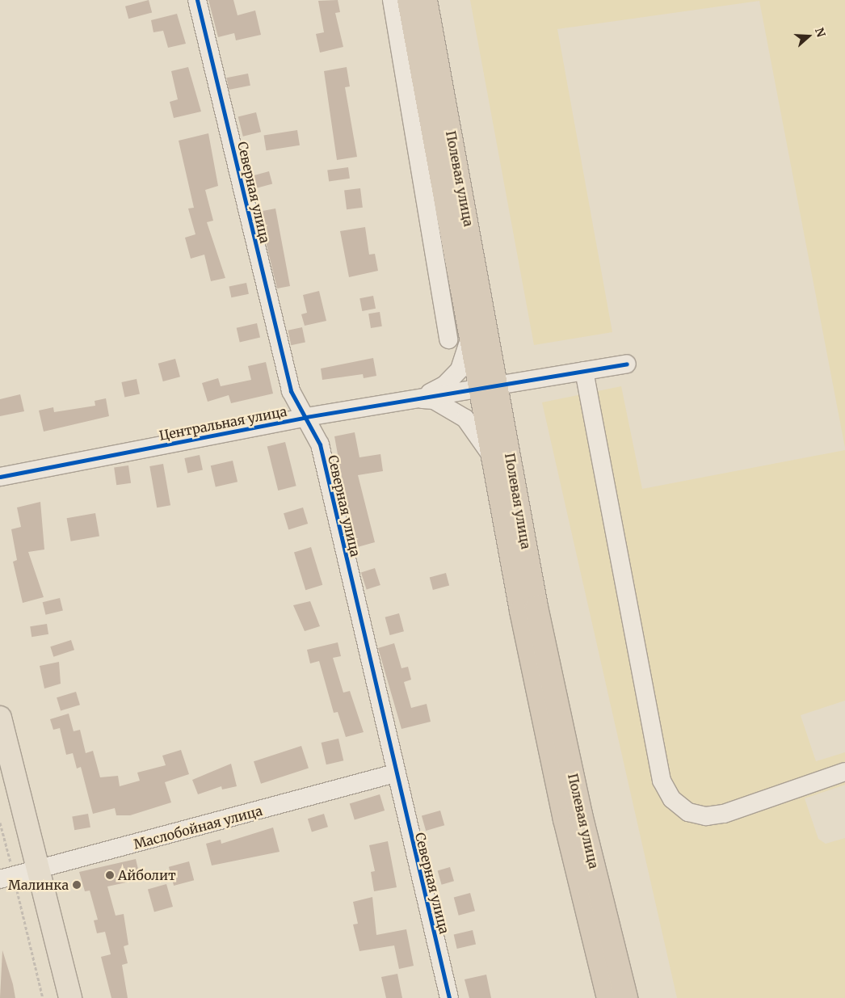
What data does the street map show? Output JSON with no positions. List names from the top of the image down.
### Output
{
  "streets": {
    "highway": ["Полевая улица"],
    "street": ["Северная улица", "Центральная улица", "Маслобойная улица"]
  },
  "crossings": [
    ["Полевая улица", "Центральная улица"],
    ["Северная улица", "Центральная улица"],
    ["Северная улица", "Маслобойная улица"]
  ],
  "places": ["Айболит", "Малинка"],
  "north": "right"
}
